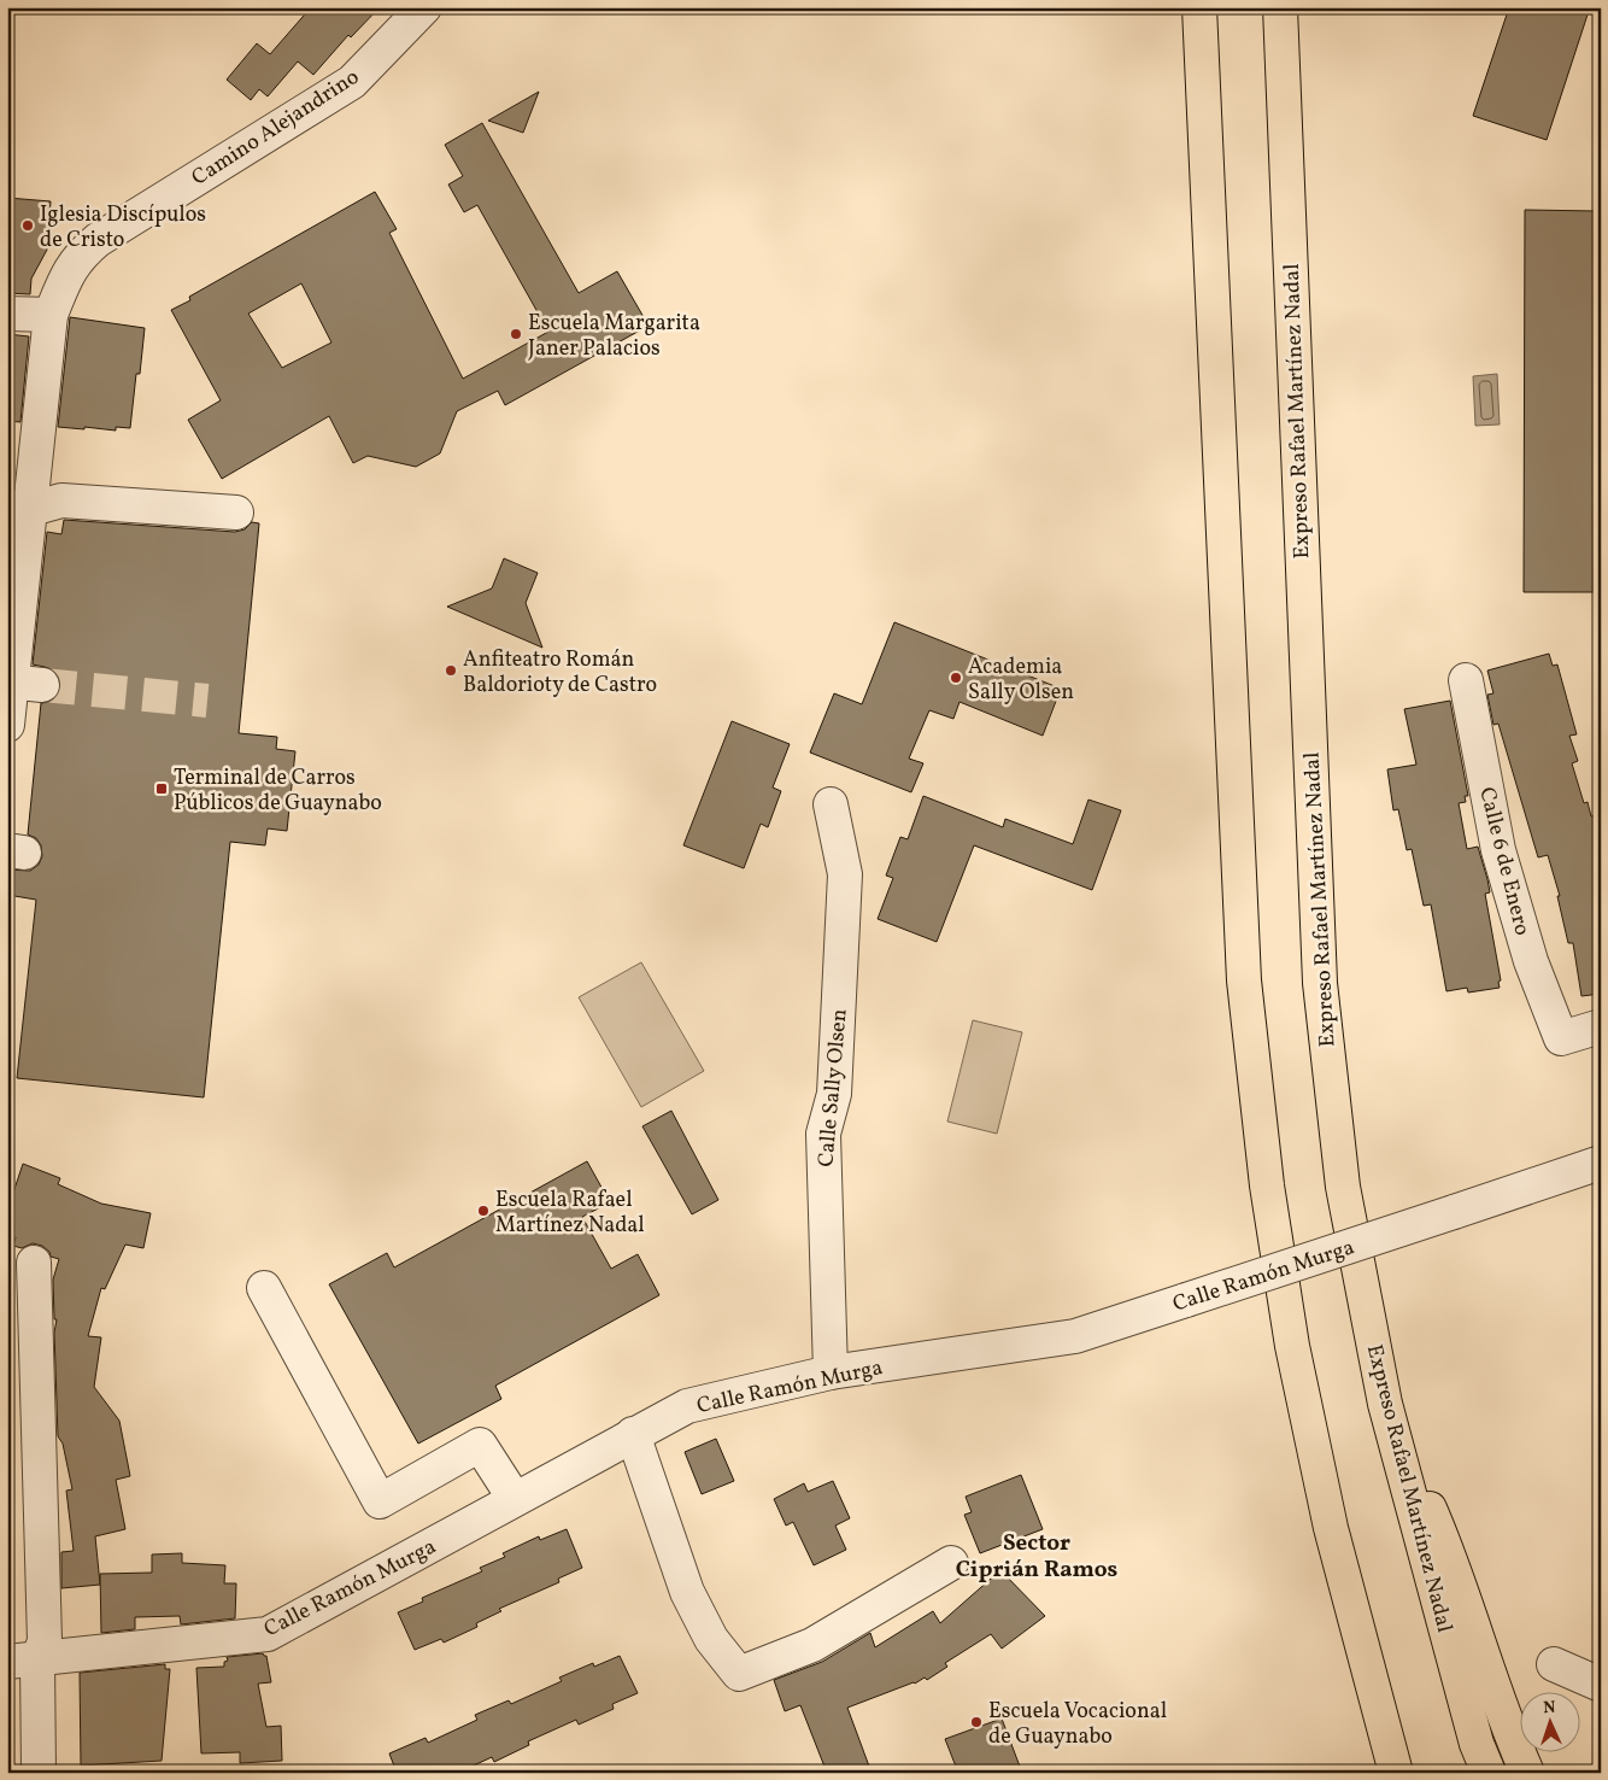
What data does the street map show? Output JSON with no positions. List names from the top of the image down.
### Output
{
  "streets": {
    "highway": ["Expreso Rafael Martínez Nadal"],
    "street": [
      "Camino Alejandrino",
      "Calle 6 de Enero",
      "Calle Sally Olsen",
      "Calle Ramón Murga"
    ]
  },
  "crossings": [
    ["Calle Sally Olsen", "Calle Ramón Murga"]
  ],
  "districts": ["Sector Ciprián Ramos"],
  "places": {
    "other": [
      "Iglesia Discípulos de Cristo",
      "Escuela Margarita Janer Palacios",
      "Anfiteatro Román Baldorioty de Castro",
      "Academia Sally Olsen",
      "Escuela Rafael Martínez Nadal",
      "Escuela Vocacional de Guaynabo"
    ],
    "transit": ["Terminal de Carros Públicos de Guaynabo"]
  },
  "north": "top"
}
